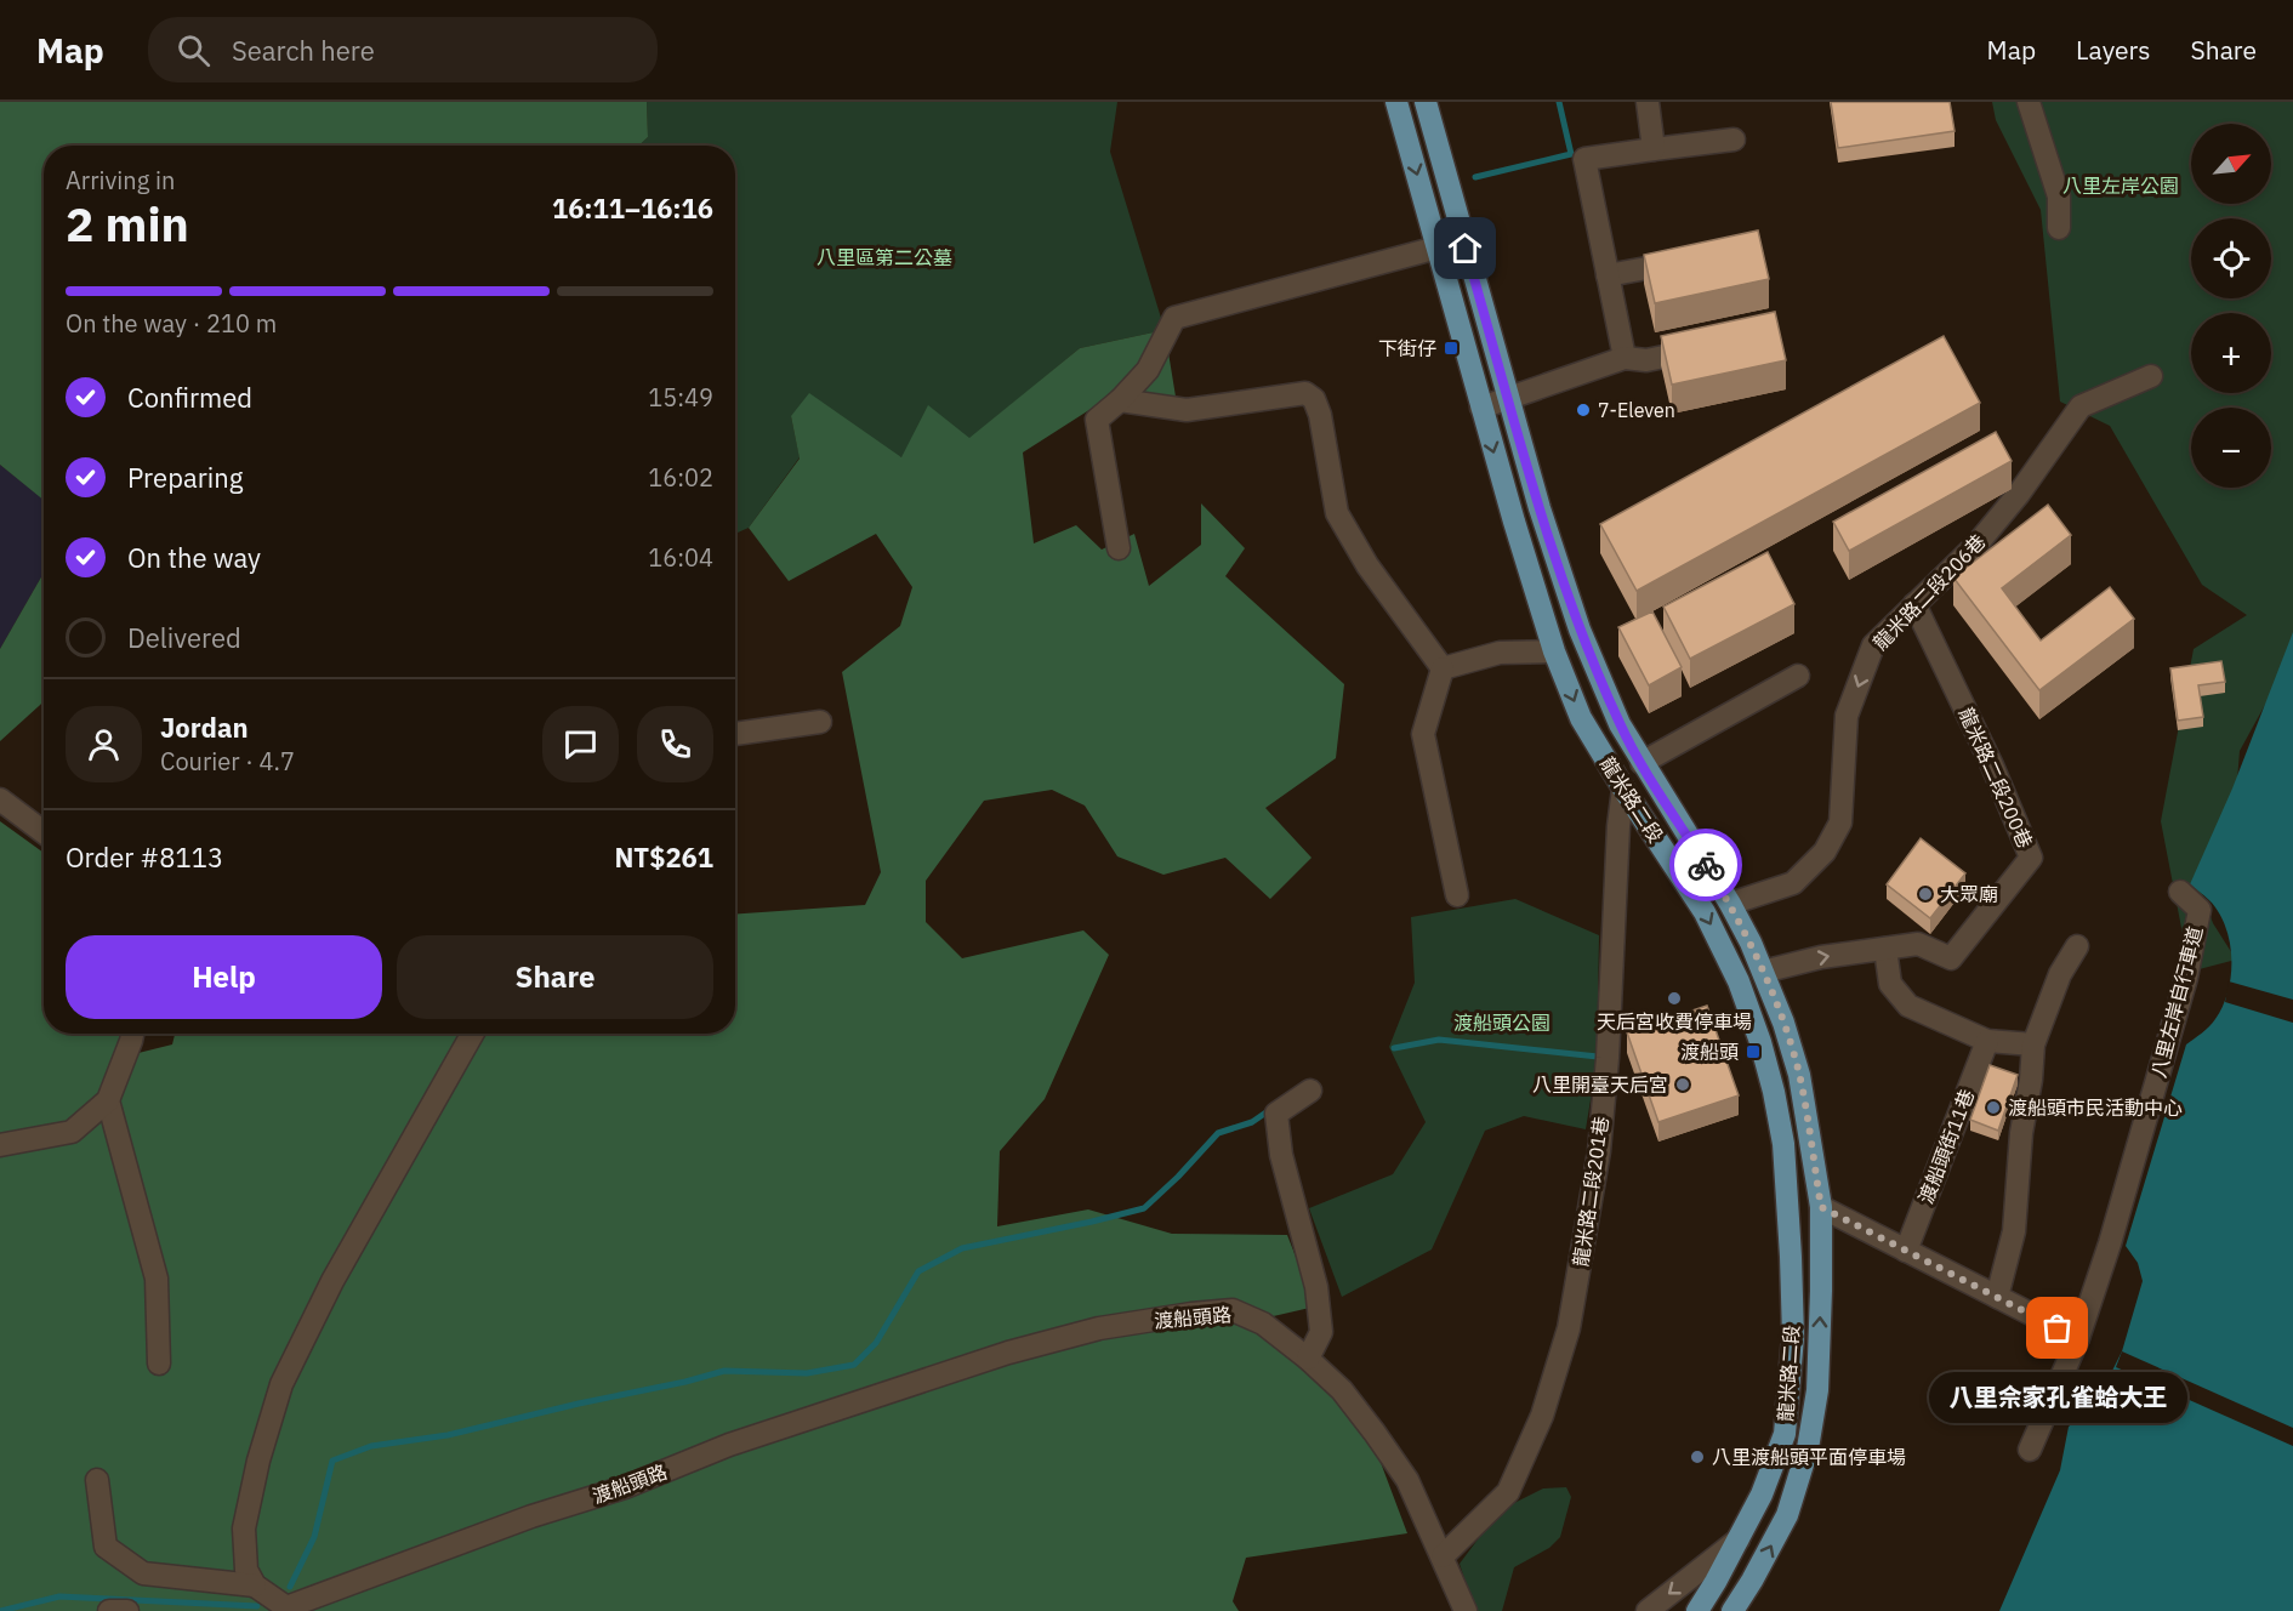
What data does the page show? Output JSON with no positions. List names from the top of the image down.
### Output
{
  "streets": {
    "main road": ["龍米路二段"],
    "street": [
      "龍米路二段206巷",
      "龍米路二段200巷",
      "八里左岸自行車道",
      "渡船頭街11巷",
      "龍米路二段201巷",
      "渡船頭路"
    ]
  },
  "crossings": [
    ["龍米路二段206巷", "龍米路二段200巷"],
    ["龍米路二段206巷", "龍米路二段"],
    ["龍米路二段200巷", "龍米路二段"],
    ["龍米路二段", "龍米路二段201巷"],
    ["龍米路二段201巷", "渡船頭路"]
  ],
  "one_way": ["龍米路二段206巷"],
  "parks": ["八里左岸公園", "八里區第二公墓", "渡船頭公園"],
  "places": {
    "transit": ["下街仔", "渡船頭"],
    "other": [
      "7-Eleven",
      "大眾廟",
      "天后宮收費停車場",
      "八里開臺天后宮",
      "渡船頭市民活動中心",
      "八里佘家孔雀蛤大王",
      "八里渡船頭平面停車場"
    ]
  },
  "north": "top right",
  "page": {
    "header": "Map",
    "search": "Search here",
    "nav": ["Map", "Layers", "Share"],
    "map_buttons": ["+", "−"],
    "heading": ["2 min", "Arriving in", "16:11–16:16"],
    "panel": [
      "Jordan",
      "Courier · 4.7",
      "Order #8113",
      "NT$261"
    ],
    "bar": "On the way · 210 m",
    "list": [
      ["Confirmed", "15:49"],
      ["Preparing", "16:02"],
      ["On the way", "16:04"],
      "Delivered"
    ],
    "buttons": ["Help", "Share"],
    "bubble": "八里佘家孔雀蛤大王"
  }
}
